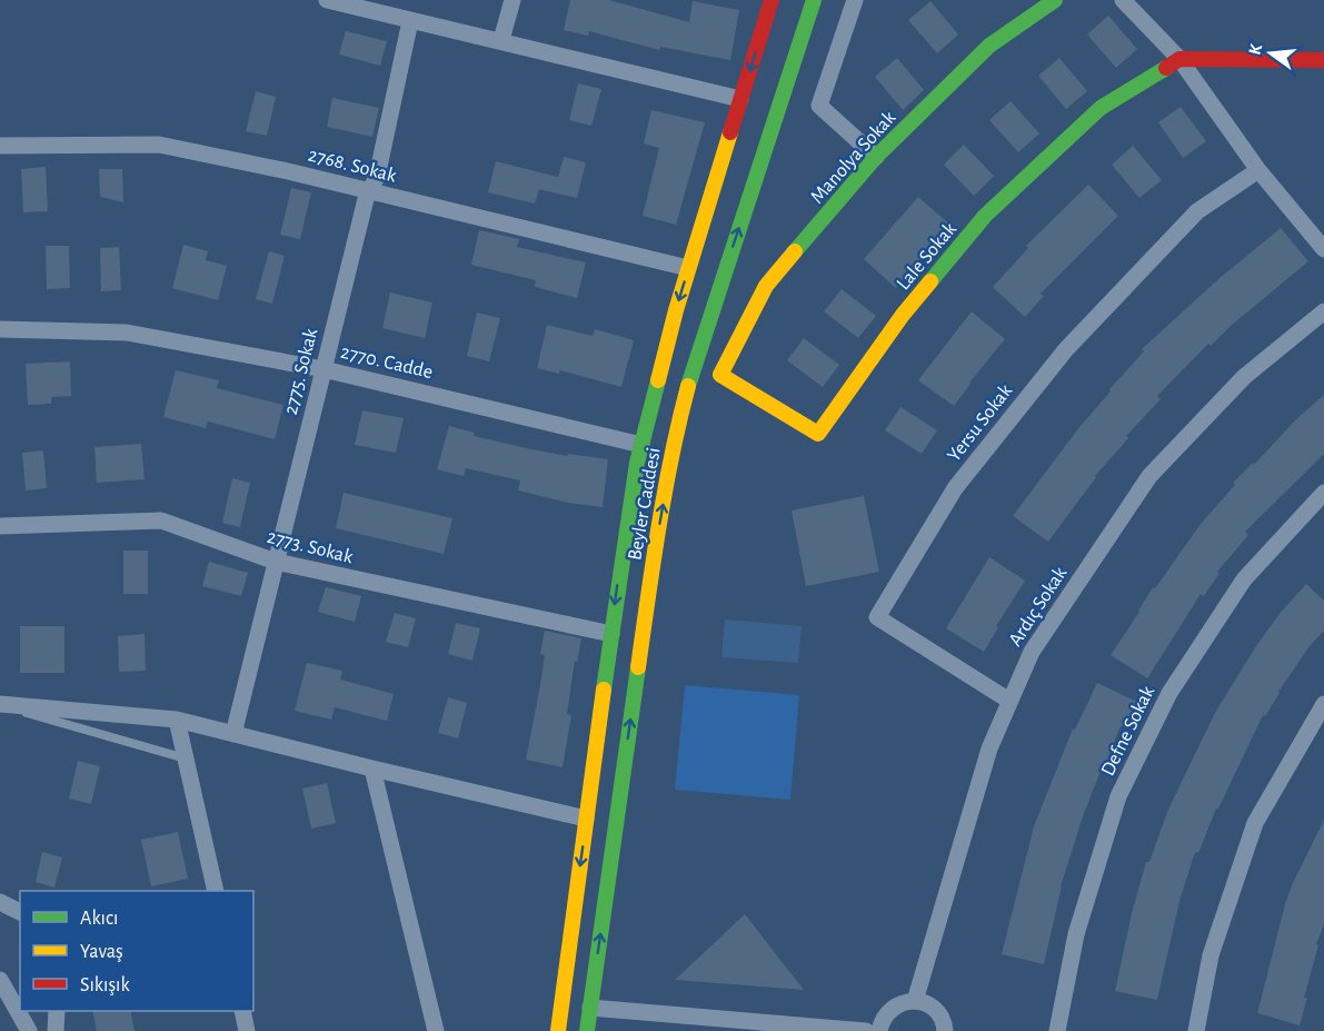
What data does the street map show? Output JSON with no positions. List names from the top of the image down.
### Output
{
  "streets": {
    "main road": ["Manolya Sokak", "Lale Sokak", "Beyler Caddesi"],
    "street": [
      "2768. Sokak",
      "2770. Cadde",
      "2775. Sokak",
      "Yersu Sokak",
      "2773. Sokak",
      "Ardıç Sokak",
      "Defne Sokak"
    ]
  },
  "crossings": [
    ["Manolya Sokak", "Lale Sokak"],
    ["2768. Sokak", "2775. Sokak"],
    ["2768. Sokak", "Beyler Caddesi"],
    ["2770. Cadde", "2775. Sokak"],
    ["2770. Cadde", "Beyler Caddesi"],
    ["2775. Sokak", "2773. Sokak"],
    ["Yersu Sokak", "Ardıç Sokak"],
    ["Beyler Caddesi", "2773. Sokak"]
  ],
  "legend": ["Akıcı", "Yavaş", "Sıkışık"],
  "north": "left"
}
